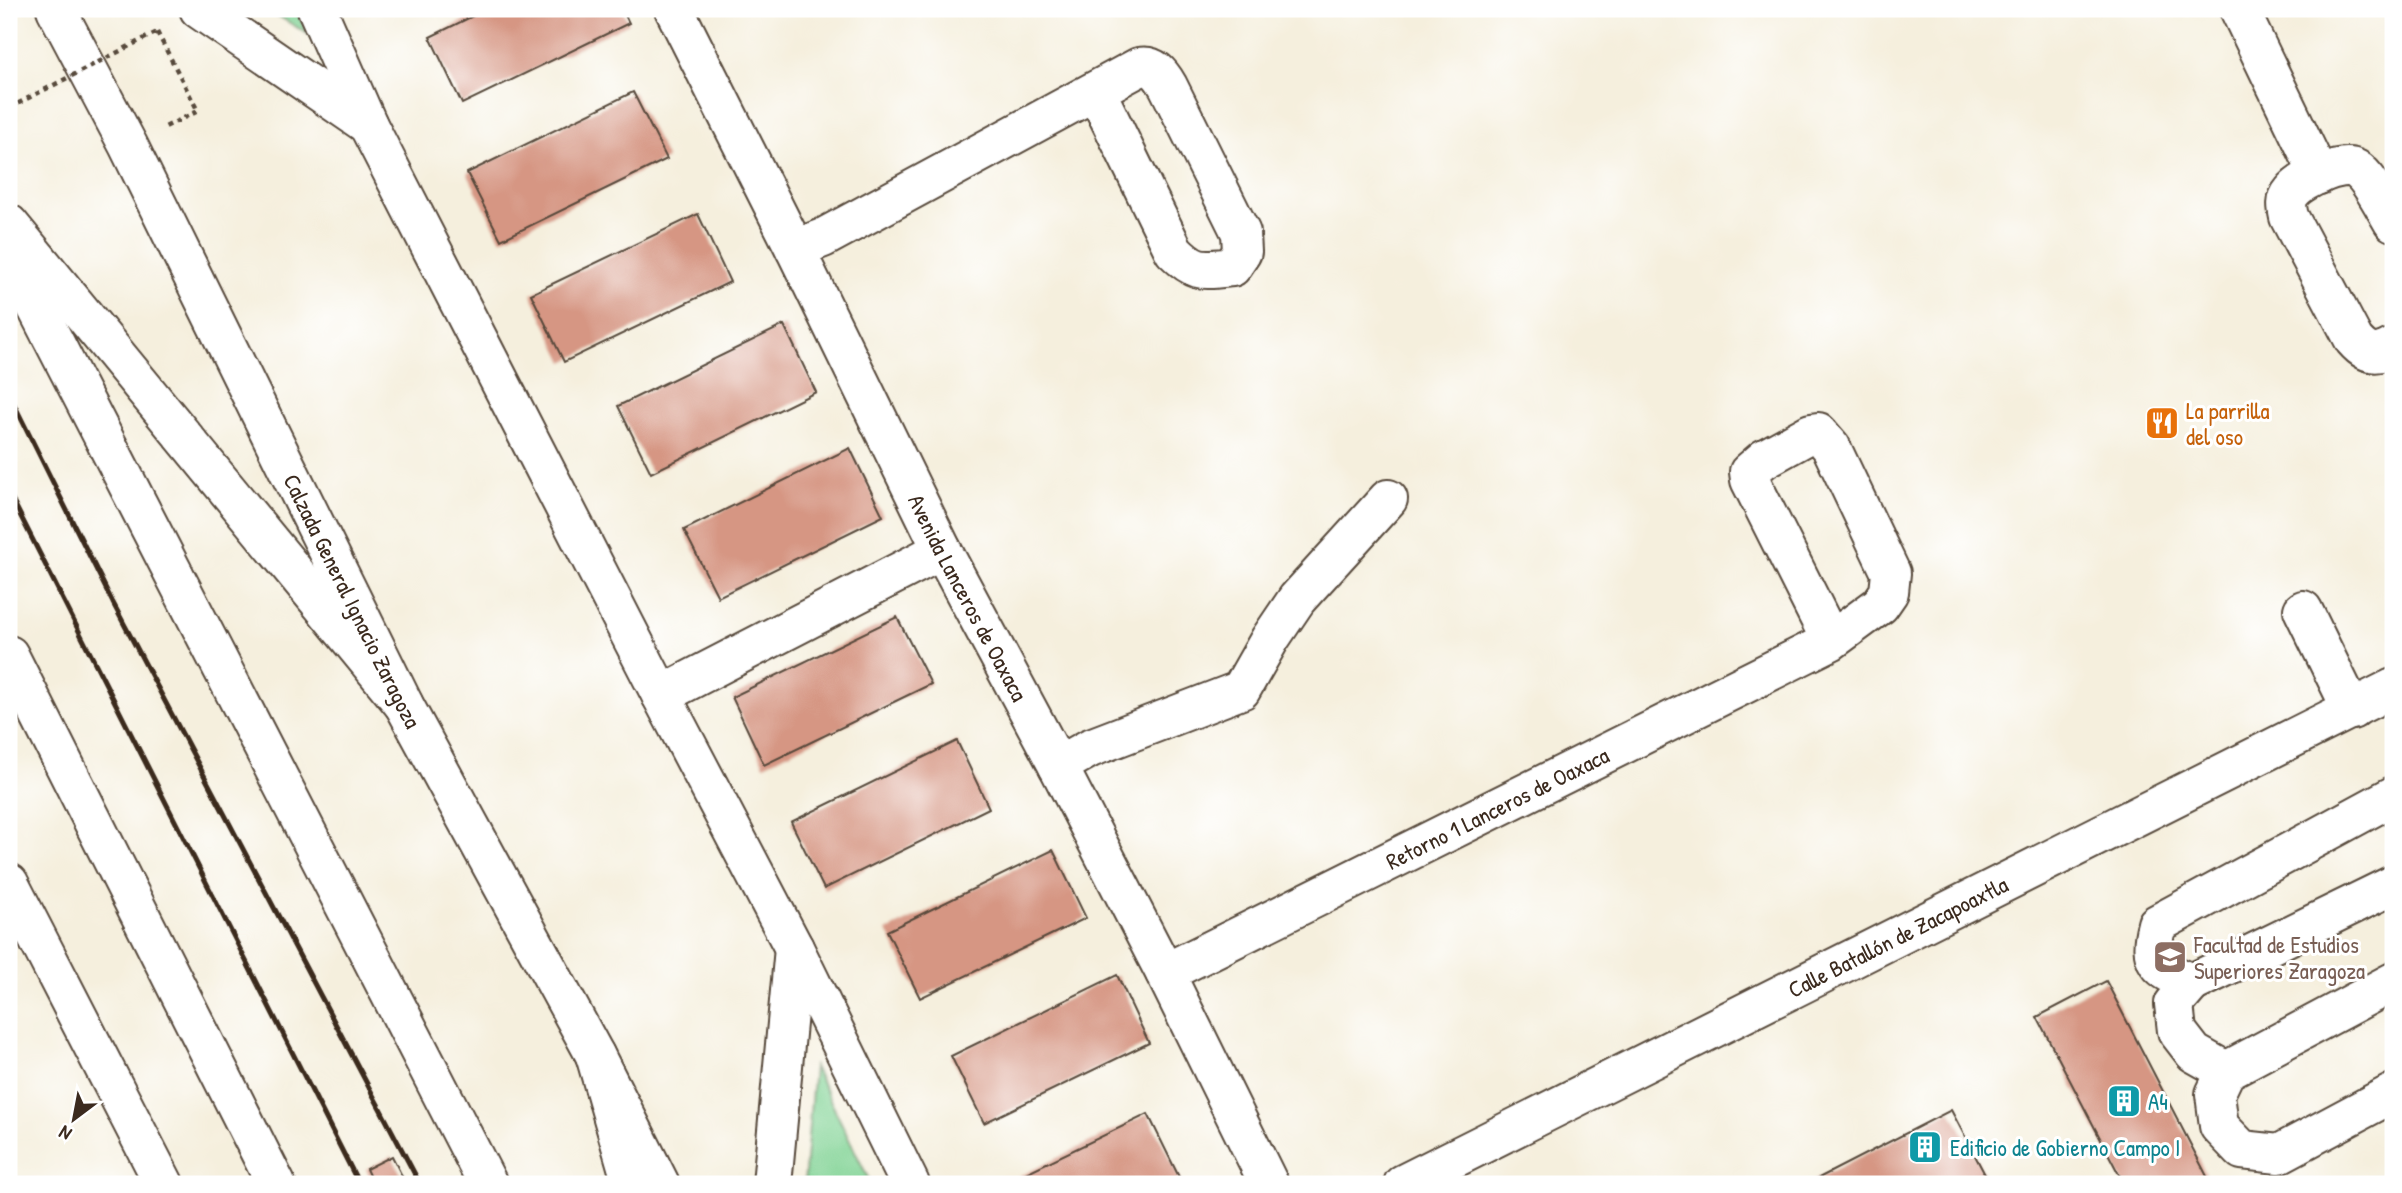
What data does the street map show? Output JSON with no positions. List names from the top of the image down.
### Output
{
  "streets": {
    "main road": [
      "Avenida Lanceros de Oaxaca",
      "Calzada General Ignacio Zaragoza",
      "Retorno 1 Lanceros de Oaxaca",
      "Calle Batallón de Zacapoaxtla"
    ]
  },
  "crossings": [
    ["Avenida Lanceros de Oaxaca", "Retorno 1 Lanceros de Oaxaca"]
  ],
  "places": {
    "restaurant": ["La parrilla del oso"],
    "school or university": ["Facultad de Estudios Superiores Zaragoza"],
    "building": ["A4", "Edificio de Gobierno Campo I"]
  },
  "north": "bottom left"
}
